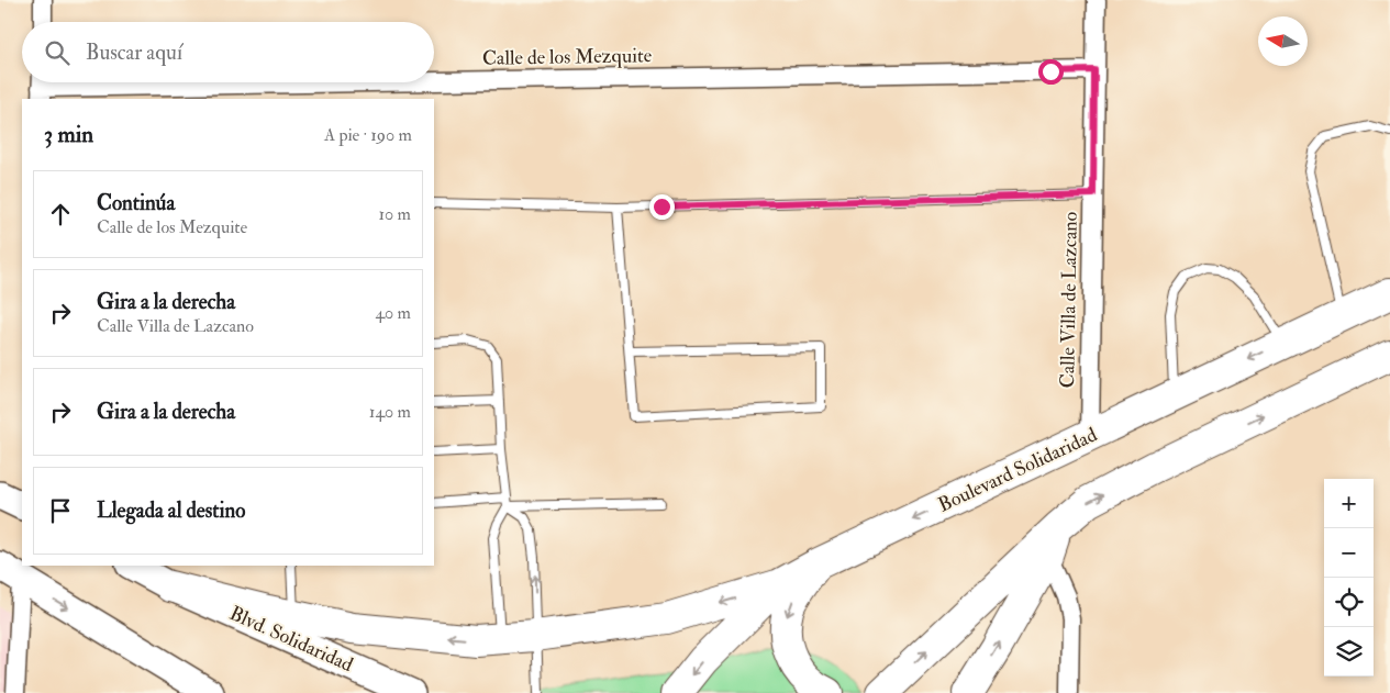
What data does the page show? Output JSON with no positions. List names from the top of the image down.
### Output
{
  "streets": {
    "highway": ["Boulevard Solidaridad"],
    "main road": ["Blvd. Solidaridad"],
    "street": ["Calle de los Mezquite", "Calle Villa de Lazcano"]
  },
  "crossings": [
    ["Calle de los Mezquite", "Calle Villa de Lazcano"],
    ["Calle Villa de Lazcano", "Boulevard Solidaridad"]
  ],
  "north": "left",
  "page": {
    "search": "Buscar aquí",
    "heading": ["3 min", "A pie · 190 m"],
    "list": [
      ["Continúa", "Calle de los Mezquite", "10 m"],
      ["Gira a la derecha", "Calle Villa de Lazcano", "40 m"],
      ["Gira a la derecha", "140 m"],
      "Llegada al destino"
    ],
    "map_buttons": ["+", "−"]
  }
}
